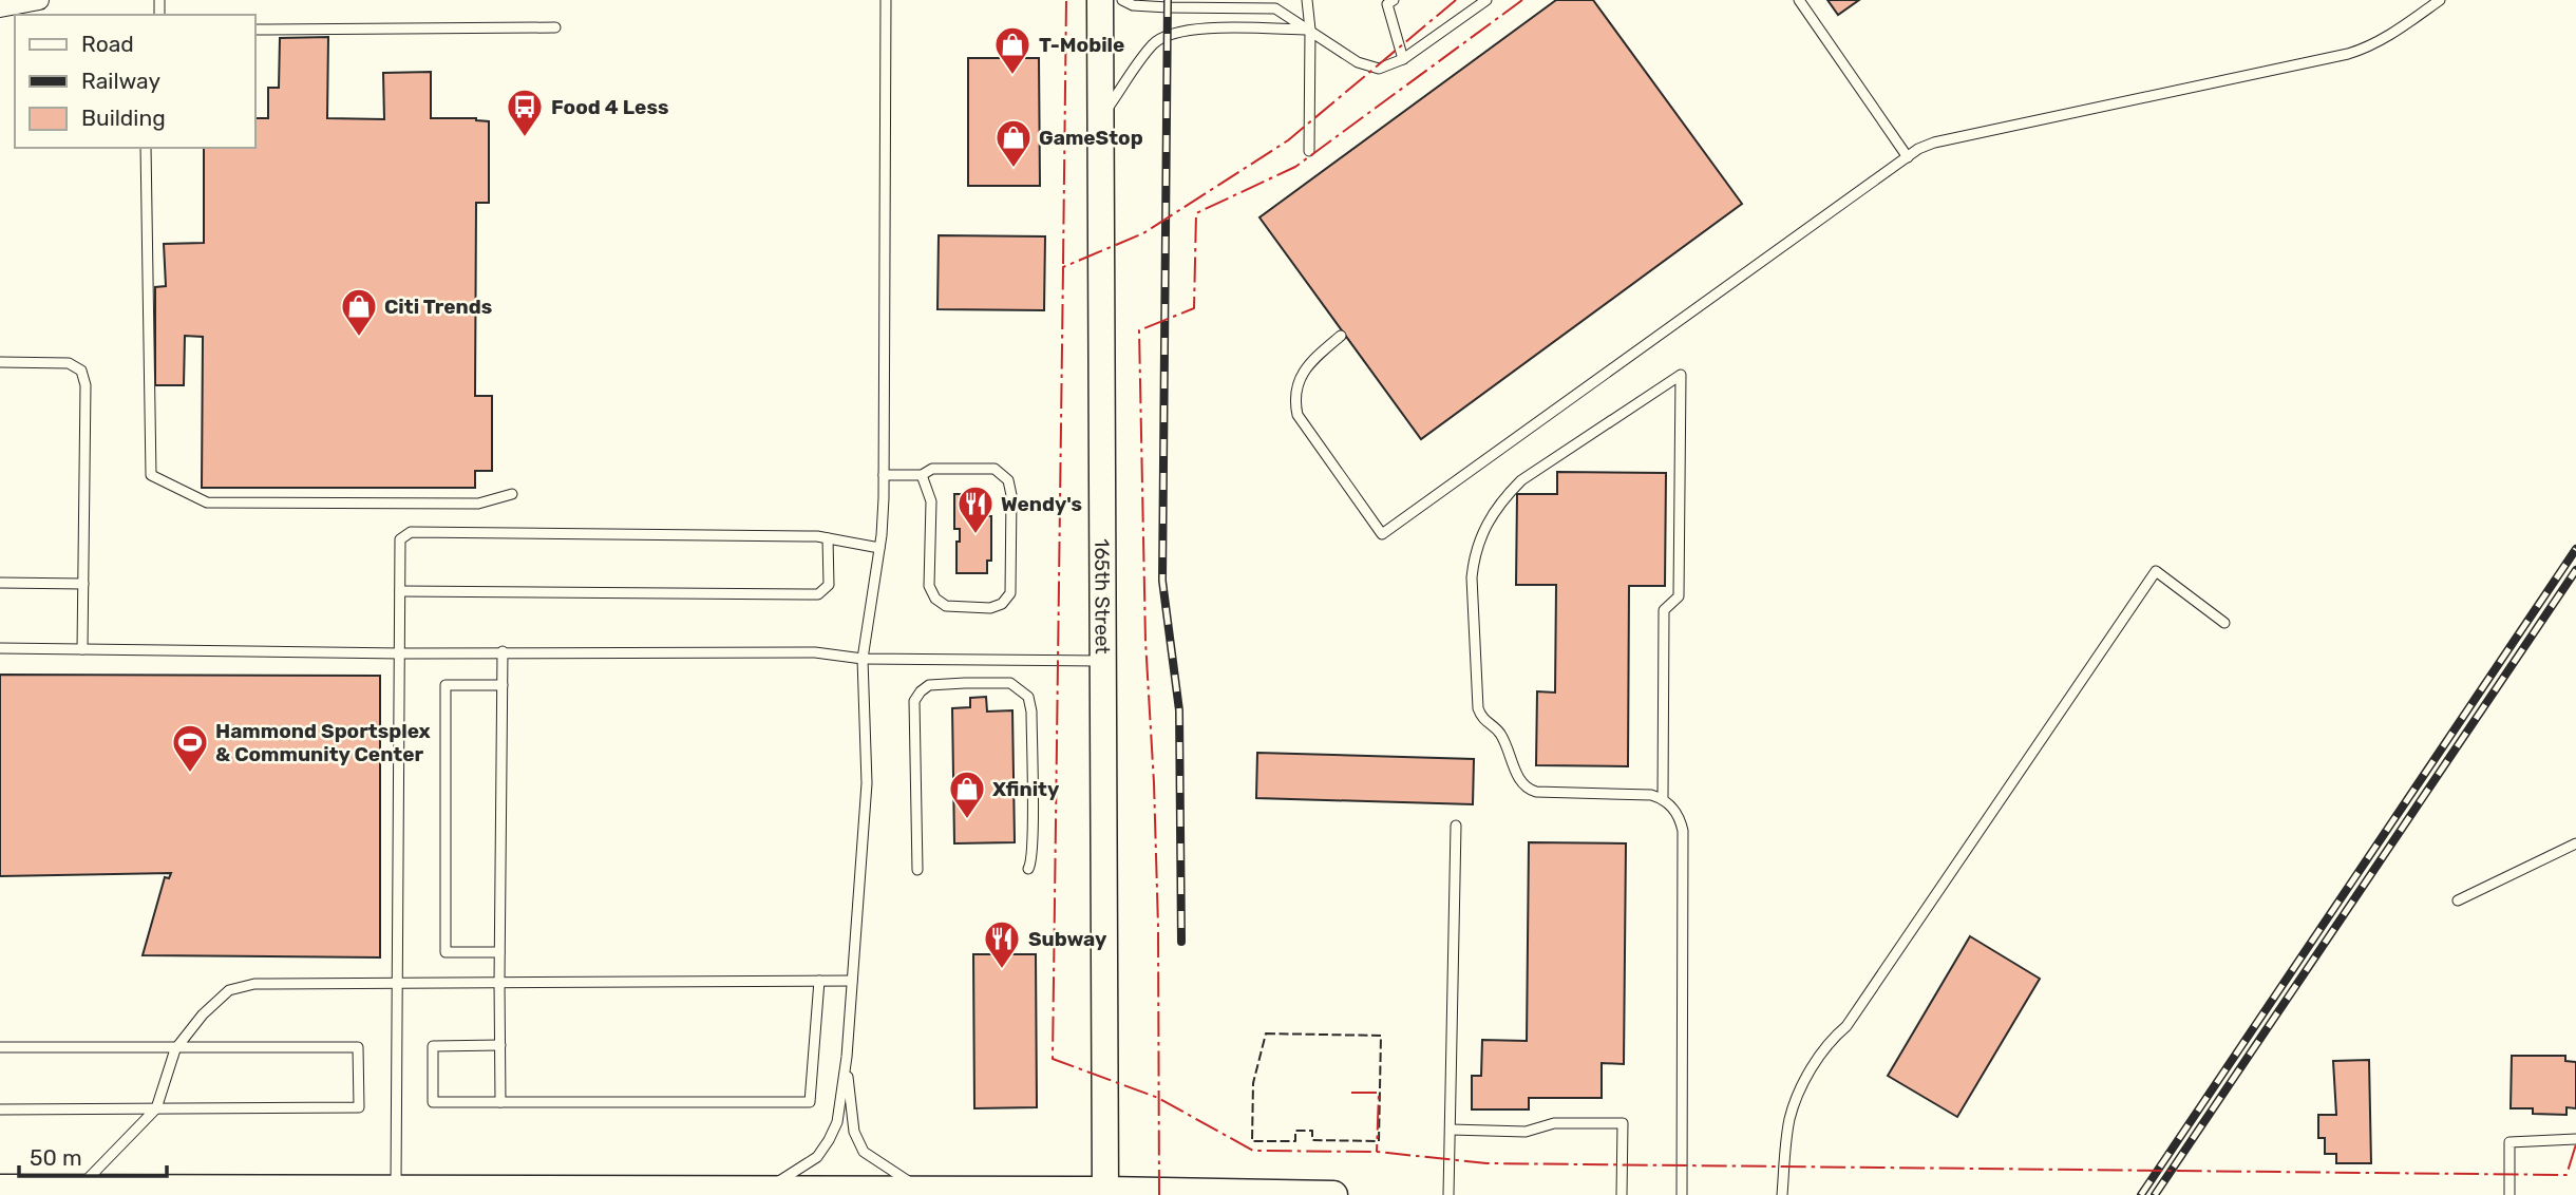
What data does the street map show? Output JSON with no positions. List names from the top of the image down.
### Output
{
  "streets": {
    "main road": ["165th Street"]
  },
  "places": {
    "shop": [
      "T-Mobile",
      "GameStop",
      "Citi Trends",
      "Xfinity"
    ],
    "bus stop": ["Food 4 Less"],
    "restaurant": ["Wendy's", "Subway"],
    "sports": ["Hammond Sportsplex & Community Center"]
  },
  "legend": ["Road", "Railway", "Building"],
  "scale_bar": "50 m"
}
